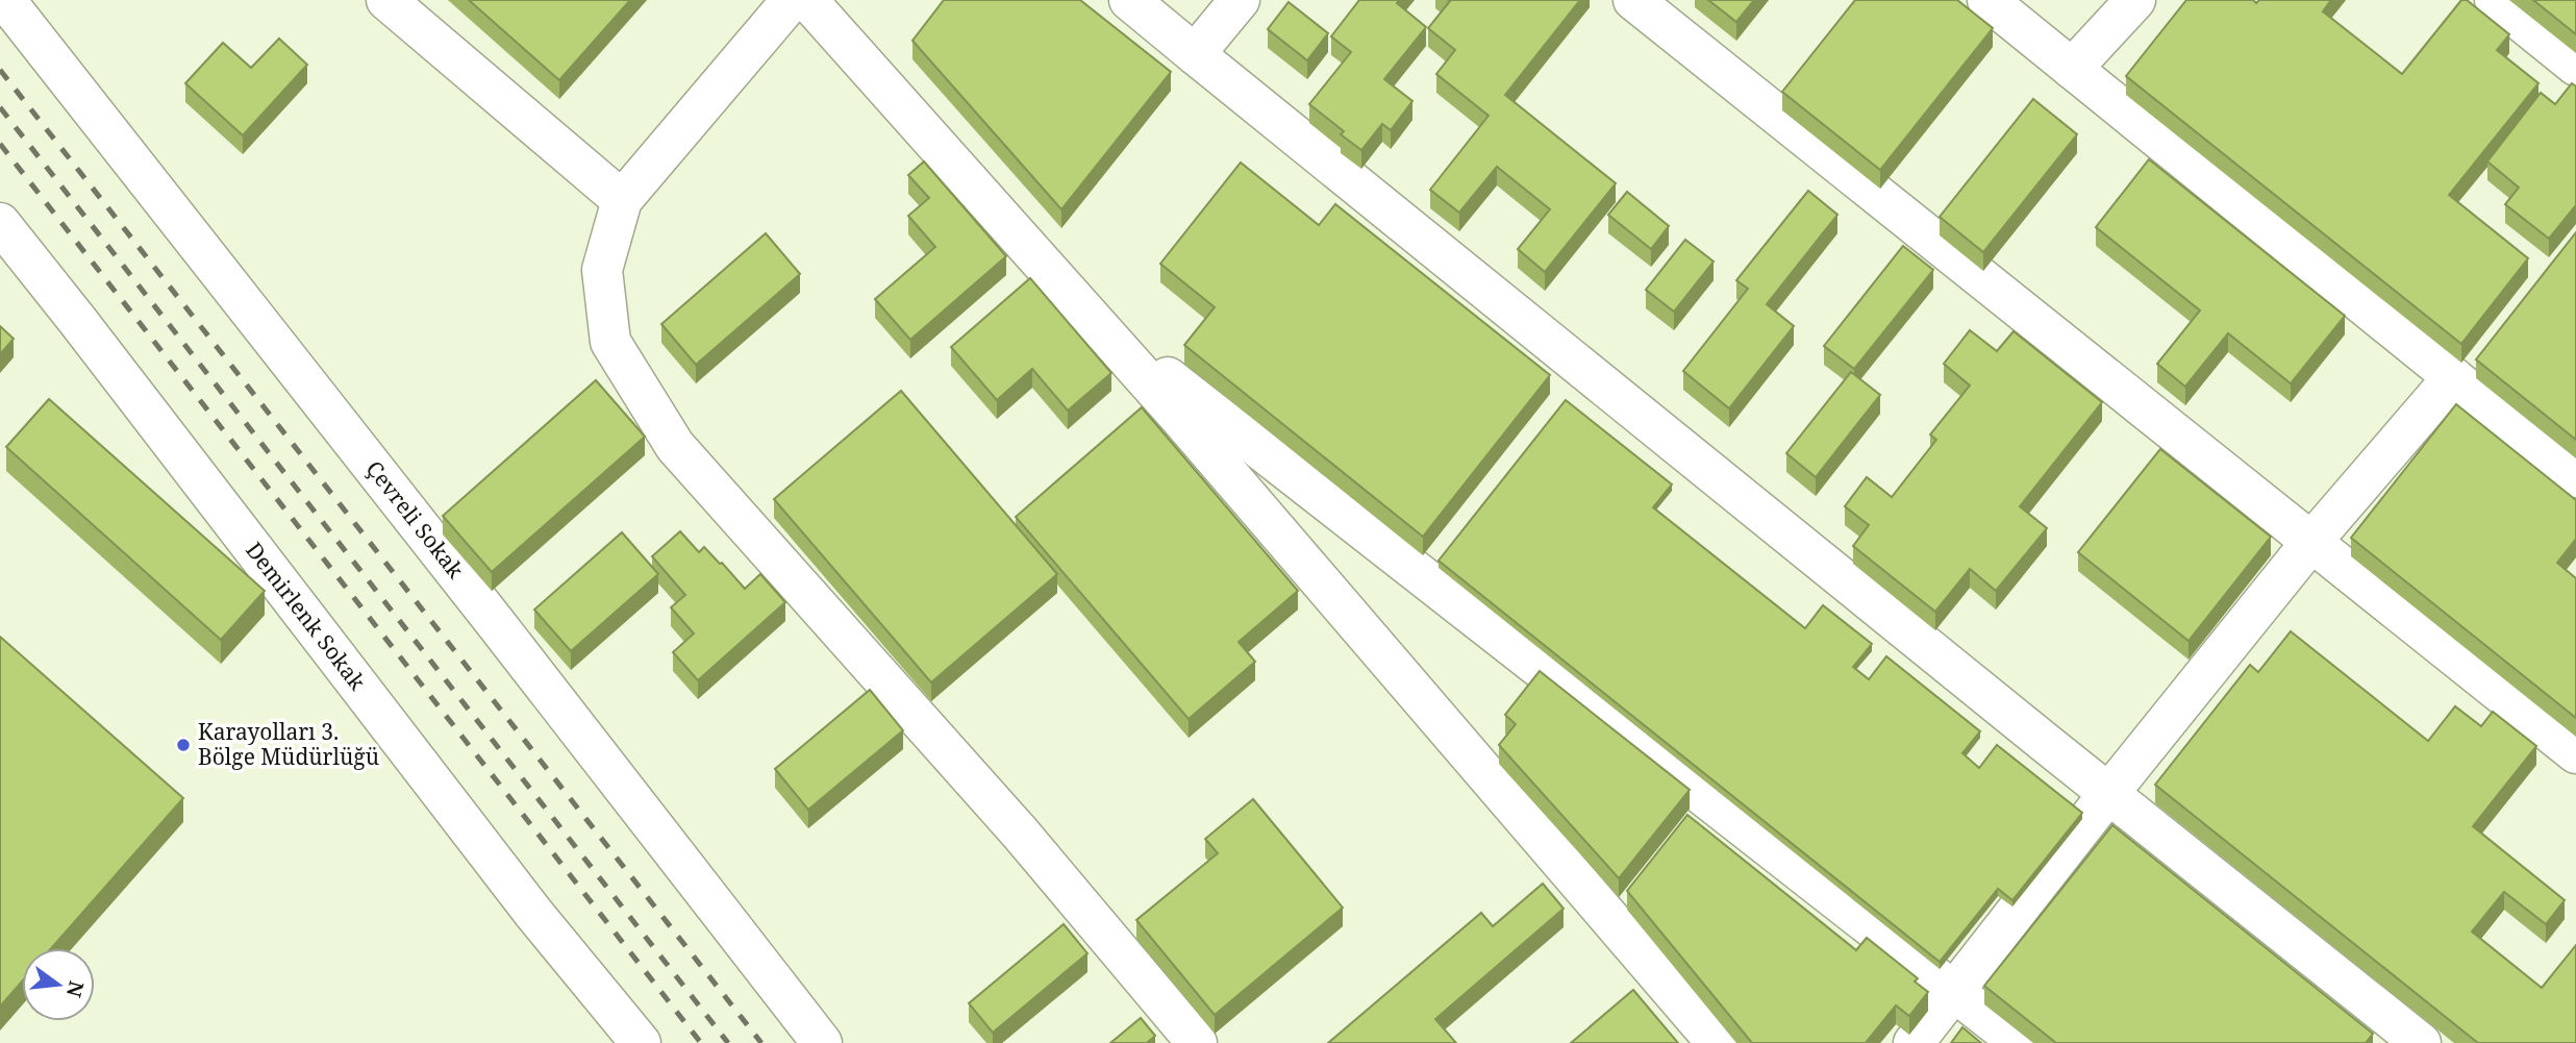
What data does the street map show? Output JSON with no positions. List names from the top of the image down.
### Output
{
  "streets": {
    "street": ["Çevreli Sokak", "Demirlenk Sokak"]
  },
  "places": ["Karayolları 3. Bölge Müdürlüğü"],
  "north": "right"
}
